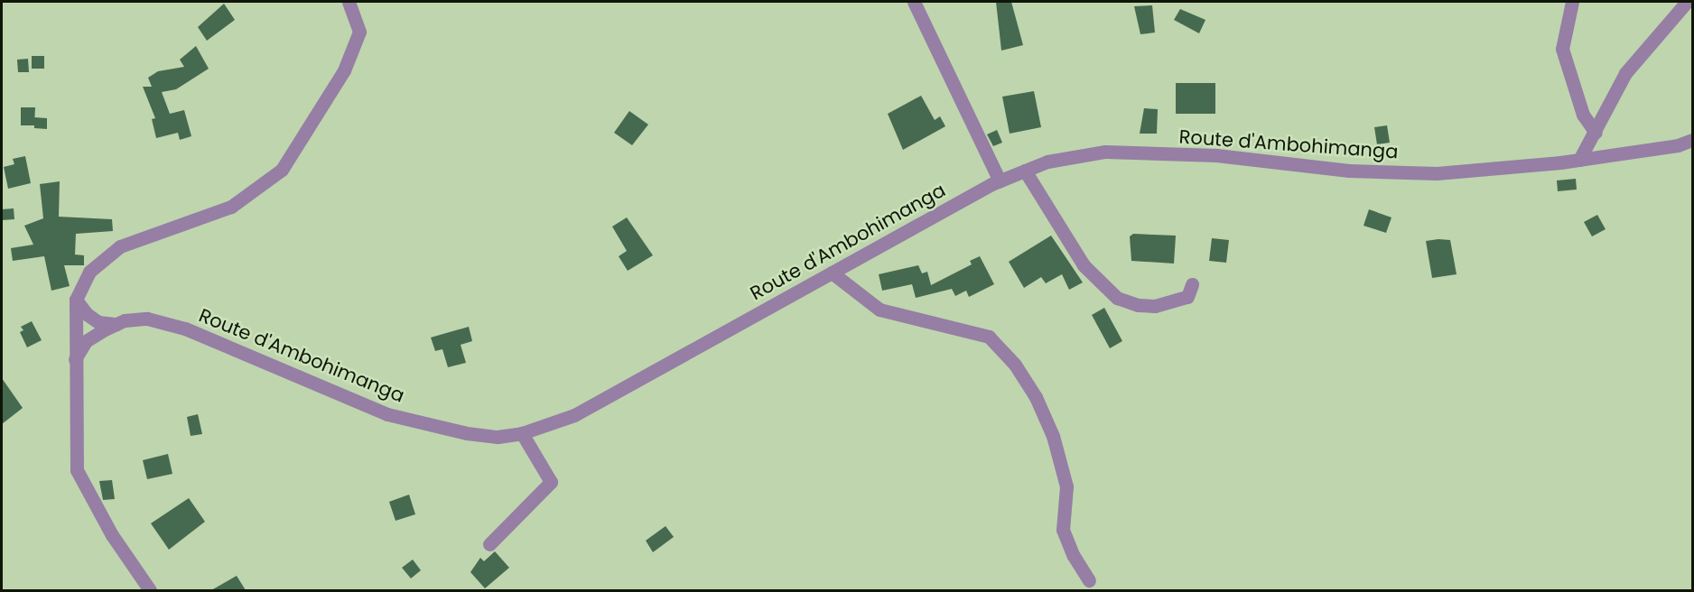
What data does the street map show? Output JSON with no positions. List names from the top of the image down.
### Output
{
  "streets": {
    "street": ["Route d'Ambohimanga"]
  }
}
